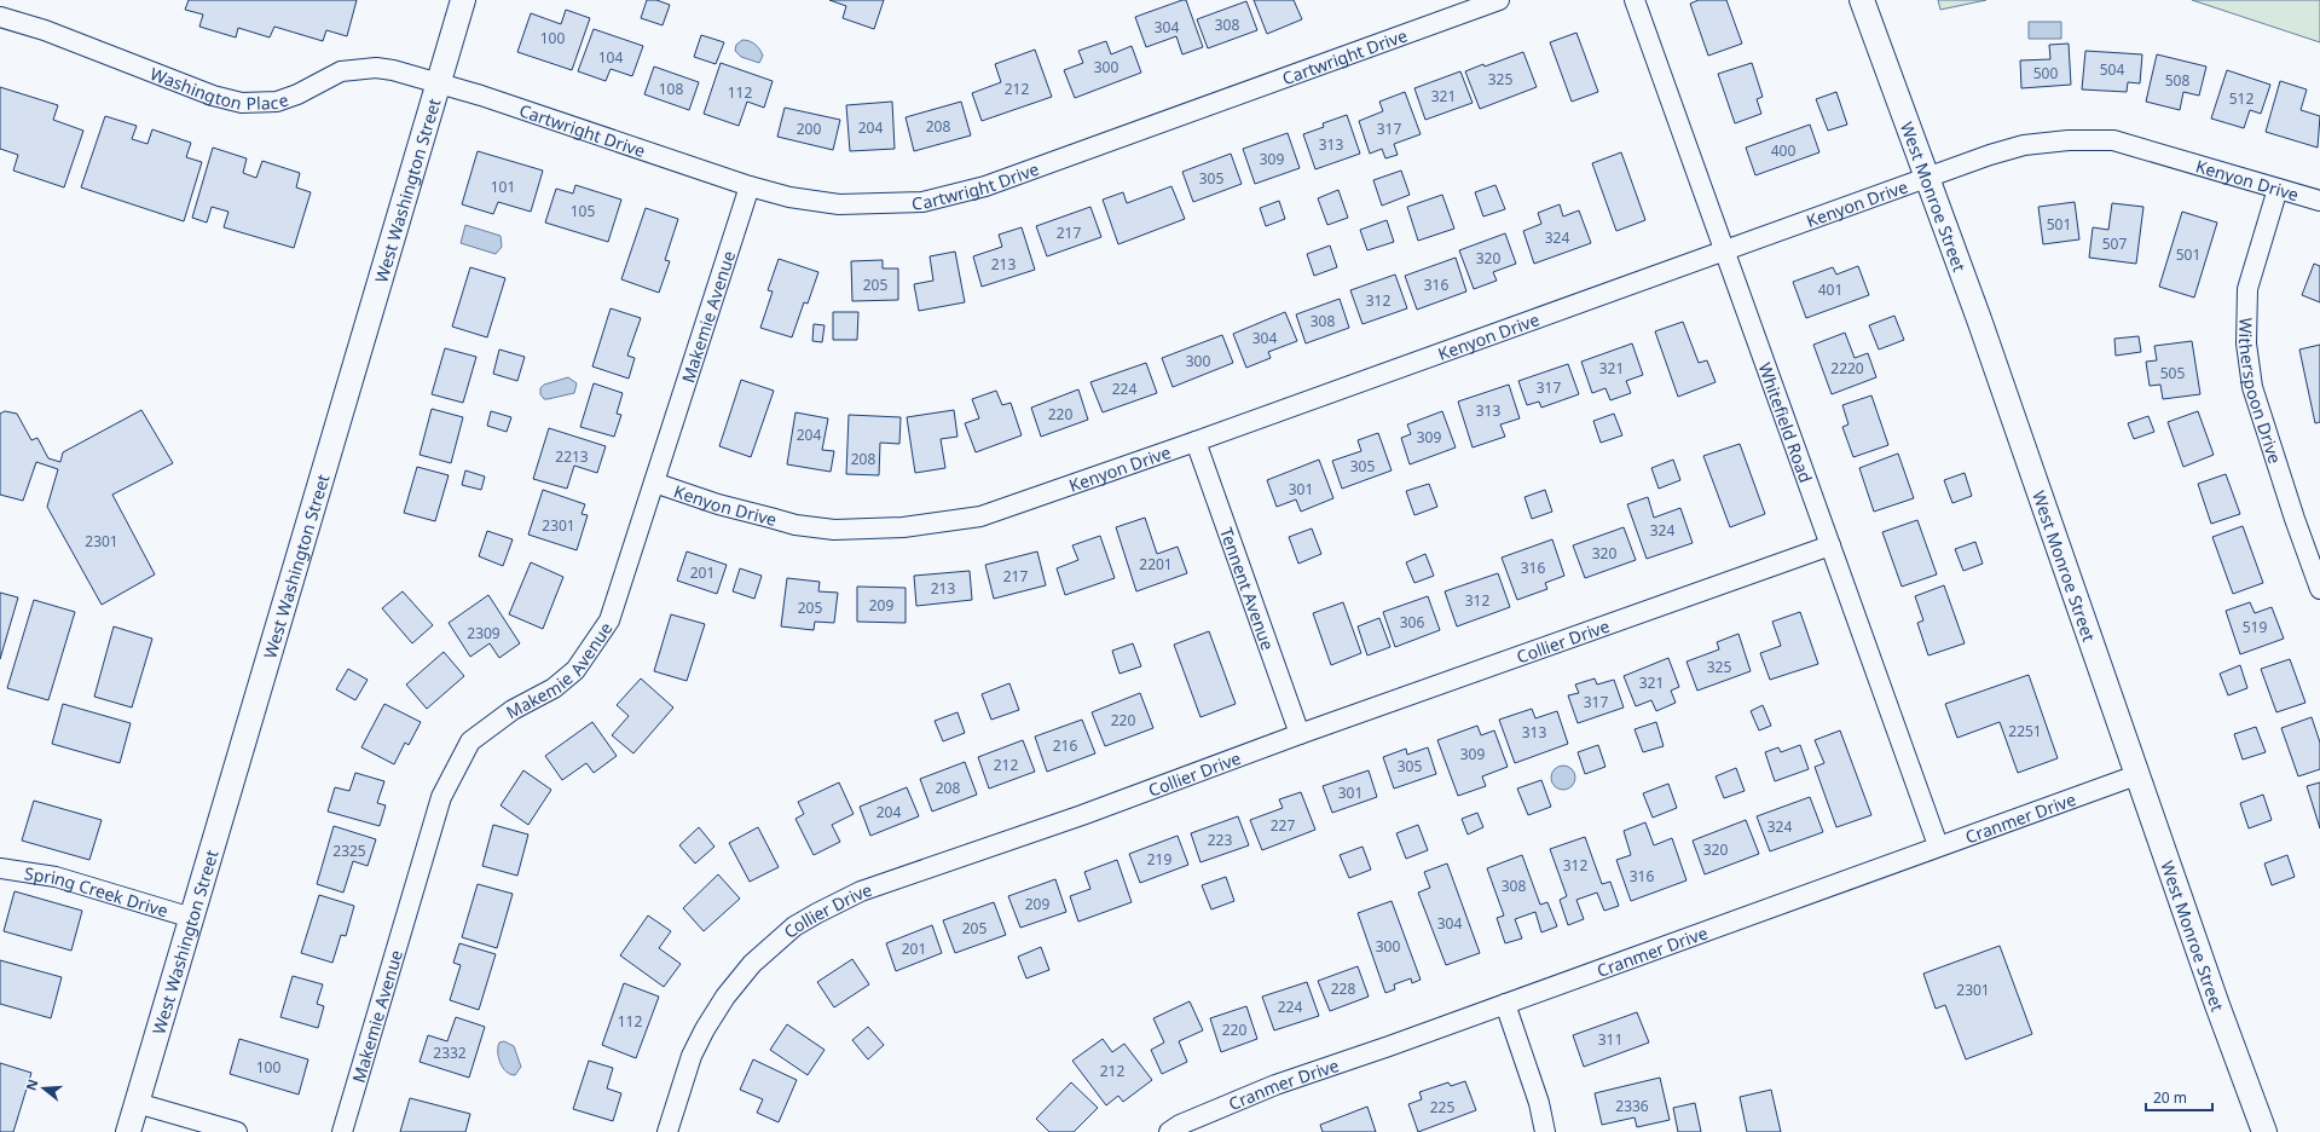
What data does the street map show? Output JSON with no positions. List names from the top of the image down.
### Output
{
  "streets": {
    "street": [
      "Cartwright Drive",
      "Washington Place",
      "Kenyon Drive",
      "West Washington Street",
      "West Monroe Street",
      "Makemie Avenue",
      "Witherspoon Drive",
      "Whitefield Road",
      "Tennent Avenue",
      "Collier Drive",
      "Cranmer Drive",
      "Spring Creek Drive"
    ]
  },
  "crossings": [
    ["Cartwright Drive", "Washington Place"],
    ["Cartwright Drive", "West Washington Street"],
    ["Cartwright Drive", "Makemie Avenue"],
    ["Washington Place", "West Washington Street"],
    ["Kenyon Drive", "West Monroe Street"],
    ["Kenyon Drive", "Makemie Avenue"],
    ["Kenyon Drive", "Witherspoon Drive"],
    ["Kenyon Drive", "Whitefield Road"],
    ["Kenyon Drive", "Tennent Avenue"],
    ["West Washington Street", "Spring Creek Drive"],
    ["West Monroe Street", "Cranmer Drive"],
    ["Whitefield Road", "Collier Drive"],
    ["Whitefield Road", "Cranmer Drive"],
    ["Tennent Avenue", "Collier Drive"]
  ],
  "house_numbers": [
    "308",
    "304",
    "100",
    "104",
    "300",
    "504",
    "500",
    "325",
    "508",
    "108",
    "212",
    "112",
    "321",
    "512",
    "208",
    "204",
    "200",
    "317",
    "313",
    "400",
    "309",
    "305",
    "101",
    "105",
    "501",
    "217",
    "324",
    "507",
    "501",
    "320",
    "213",
    "205",
    "316",
    "401",
    "312",
    "308",
    "304",
    "300",
    "321",
    "2220",
    "505",
    "317",
    "224",
    "313",
    "220",
    "204",
    "309",
    "2213",
    "208",
    "305",
    "301",
    "2301",
    "324",
    "2301",
    "320",
    "2201",
    "316",
    "201",
    "217",
    "213",
    "312",
    "209",
    "205",
    "306",
    "519",
    "2309",
    "325",
    "321",
    "317",
    "220",
    "2251",
    "313",
    "216",
    "309",
    "212",
    "305",
    "208",
    "301",
    "204",
    "227",
    "324",
    "223",
    "320",
    "2325",
    "219",
    "312",
    "316",
    "308",
    "209",
    "304",
    "205",
    "300",
    "201",
    "228",
    "2301",
    "224",
    "112",
    "220",
    "311",
    "2332",
    "100",
    "212",
    "2336",
    "225"
  ],
  "scale_bar": "20 m",
  "north": "left"
}
